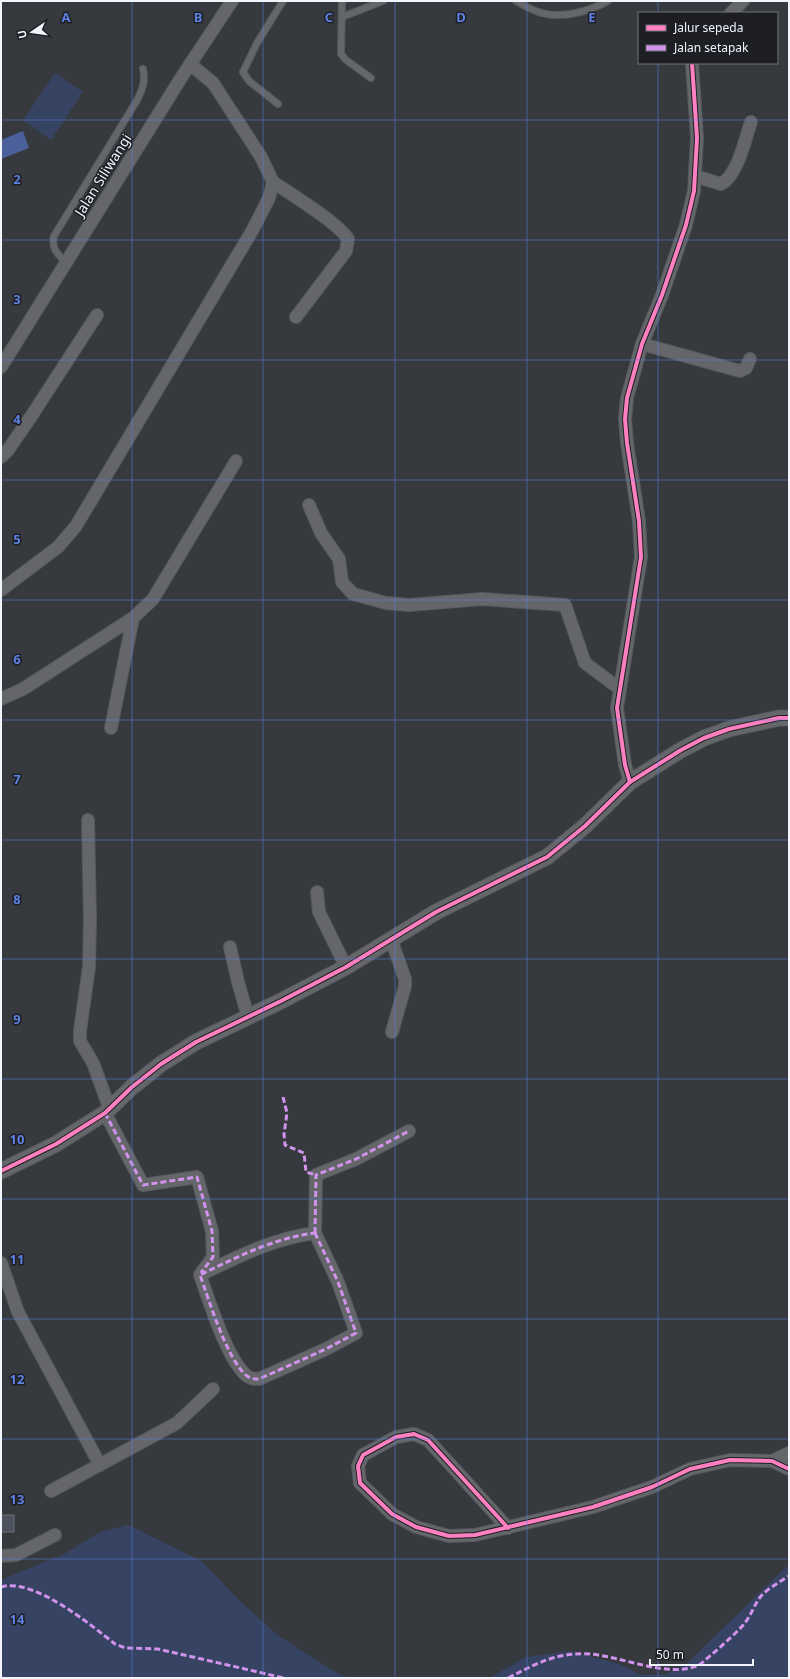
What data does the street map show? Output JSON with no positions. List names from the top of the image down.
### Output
{
  "streets": {
    "street": ["Jalan Siliwangi"]
  },
  "legend": ["Jalur sepeda", "Jalan setapak"],
  "scale_bar": "50 m",
  "north": "left",
  "grid": {
    "columns": [
      "A",
      "B",
      "C",
      "D",
      "E"
    ],
    "rows": [
      "2",
      "3",
      "4",
      "5",
      "6",
      "7",
      "8",
      "9",
      "10",
      "11",
      "12",
      "13",
      "14"
    ]
  }
}
